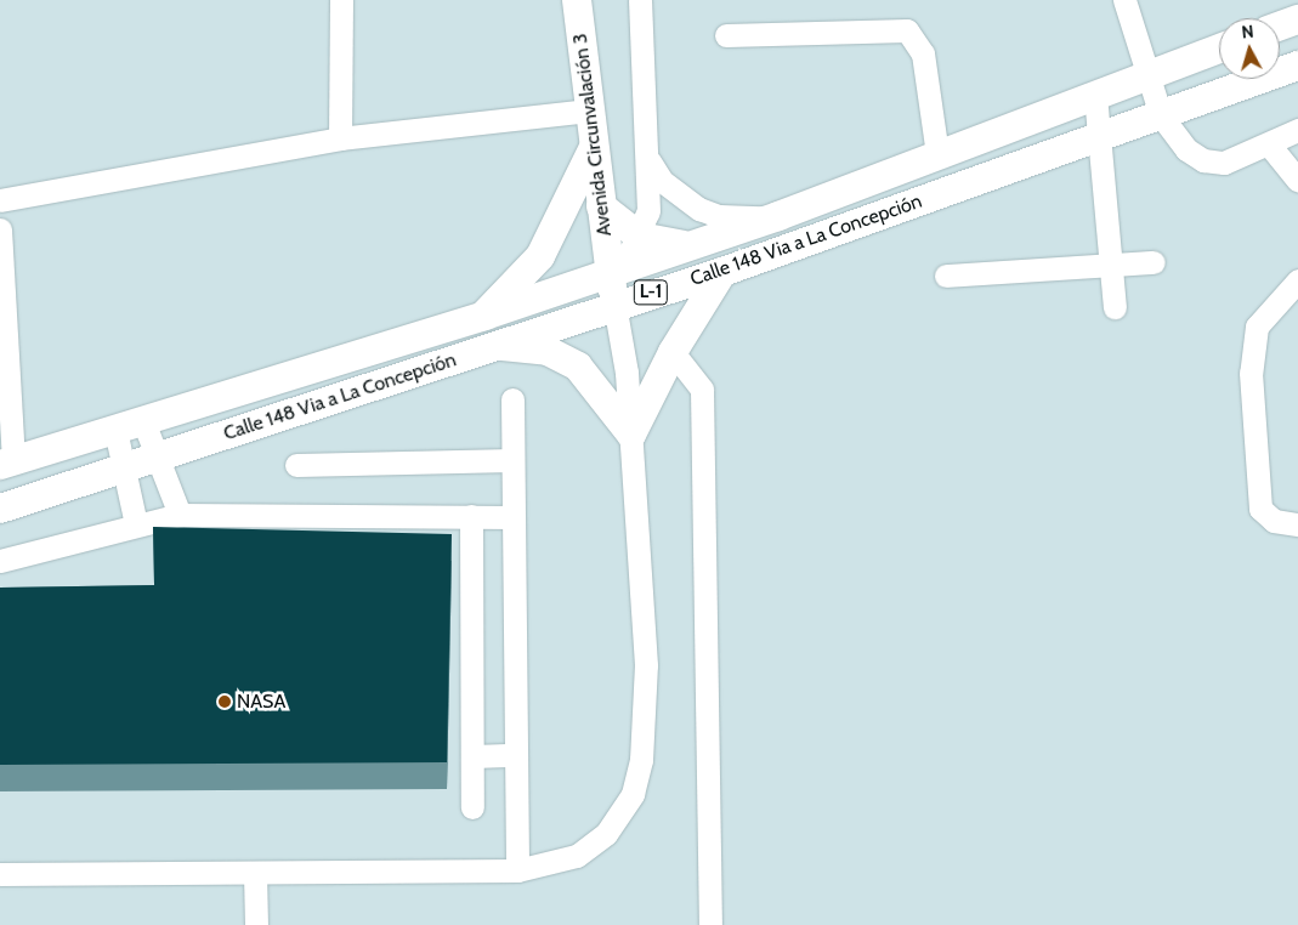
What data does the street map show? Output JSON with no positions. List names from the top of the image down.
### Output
{
  "streets": {
    "main road": ["Avenida Circunvalación 3", "Calle 148 Via a La Concepción", "L-1"]
  },
  "crossings": [
    ["Avenida Circunvalación 3", "Calle 148 Via a La Concepción"]
  ],
  "places": ["NASA"],
  "north": "top"
}
